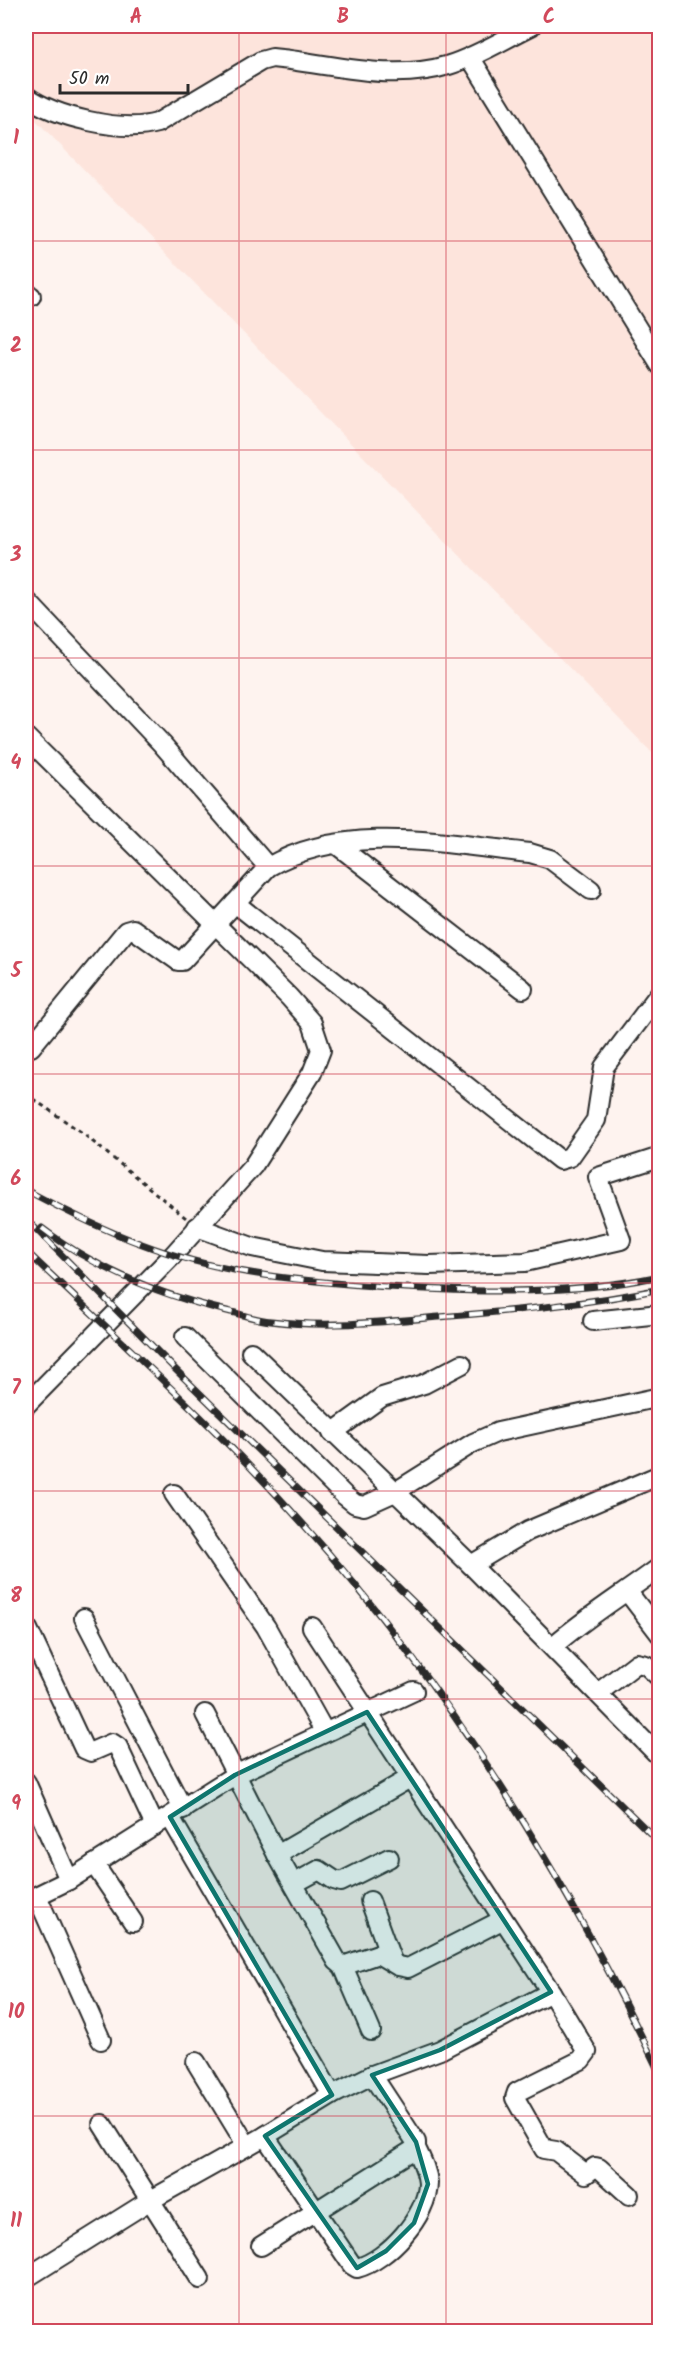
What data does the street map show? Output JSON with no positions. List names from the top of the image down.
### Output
{
  "scale_bar": "50 m",
  "grid": {
    "columns": ["A", "B", "C"],
    "rows": [
      "1",
      "2",
      "3",
      "4",
      "5",
      "6",
      "7",
      "8",
      "9",
      "10",
      "11"
    ]
  }
}
